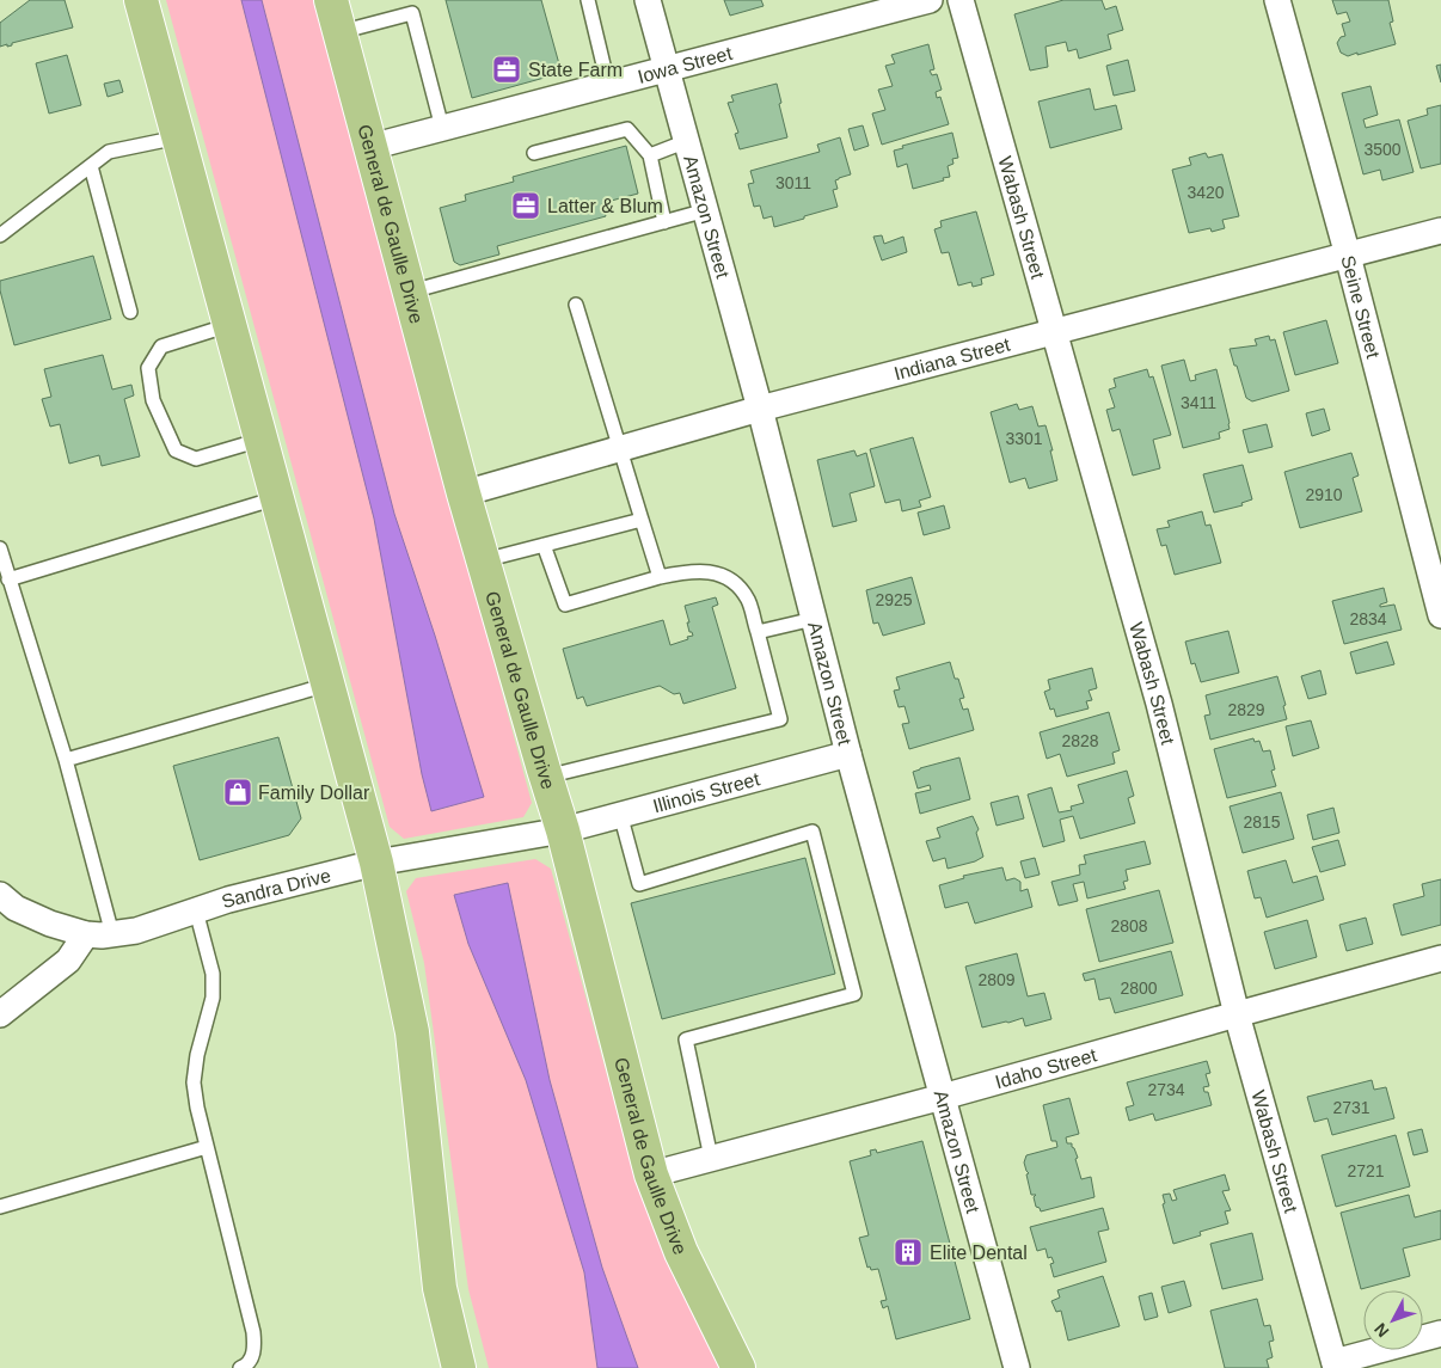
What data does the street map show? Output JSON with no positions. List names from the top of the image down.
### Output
{
  "streets": {
    "main road": ["General de Gaulle Drive"],
    "street": [
      "Iowa Street",
      "Amazon Street",
      "Wabash Street",
      "Seine Street",
      "Indiana Street",
      "Illinois Street",
      "Sandra Drive",
      "Idaho Street"
    ]
  },
  "crossings": [
    ["Iowa Street", "Amazon Street"],
    ["Iowa Street", "General de Gaulle Drive"],
    ["Amazon Street", "Indiana Street"],
    ["Amazon Street", "Illinois Street"],
    ["Amazon Street", "Idaho Street"],
    ["Wabash Street", "Indiana Street"],
    ["Wabash Street", "Idaho Street"],
    ["General de Gaulle Drive", "Indiana Street"],
    ["General de Gaulle Drive", "Illinois Street"],
    ["General de Gaulle Drive", "Sandra Drive"],
    ["General de Gaulle Drive", "Idaho Street"],
    ["Seine Street", "Indiana Street"],
    ["Illinois Street", "Sandra Drive"]
  ],
  "places": {
    "office": ["State Farm", "Latter & Blum"],
    "shop": ["Family Dollar"],
    "building": ["Elite Dental"]
  },
  "house_numbers": [
    "3500",
    "3011",
    "3420",
    "3411",
    "3301",
    "2910",
    "2925",
    "2834",
    "2829",
    "2828",
    "2815",
    "2808",
    "2809",
    "2800",
    "2734",
    "2731",
    "2721"
  ],
  "north": "bottom left"
}
